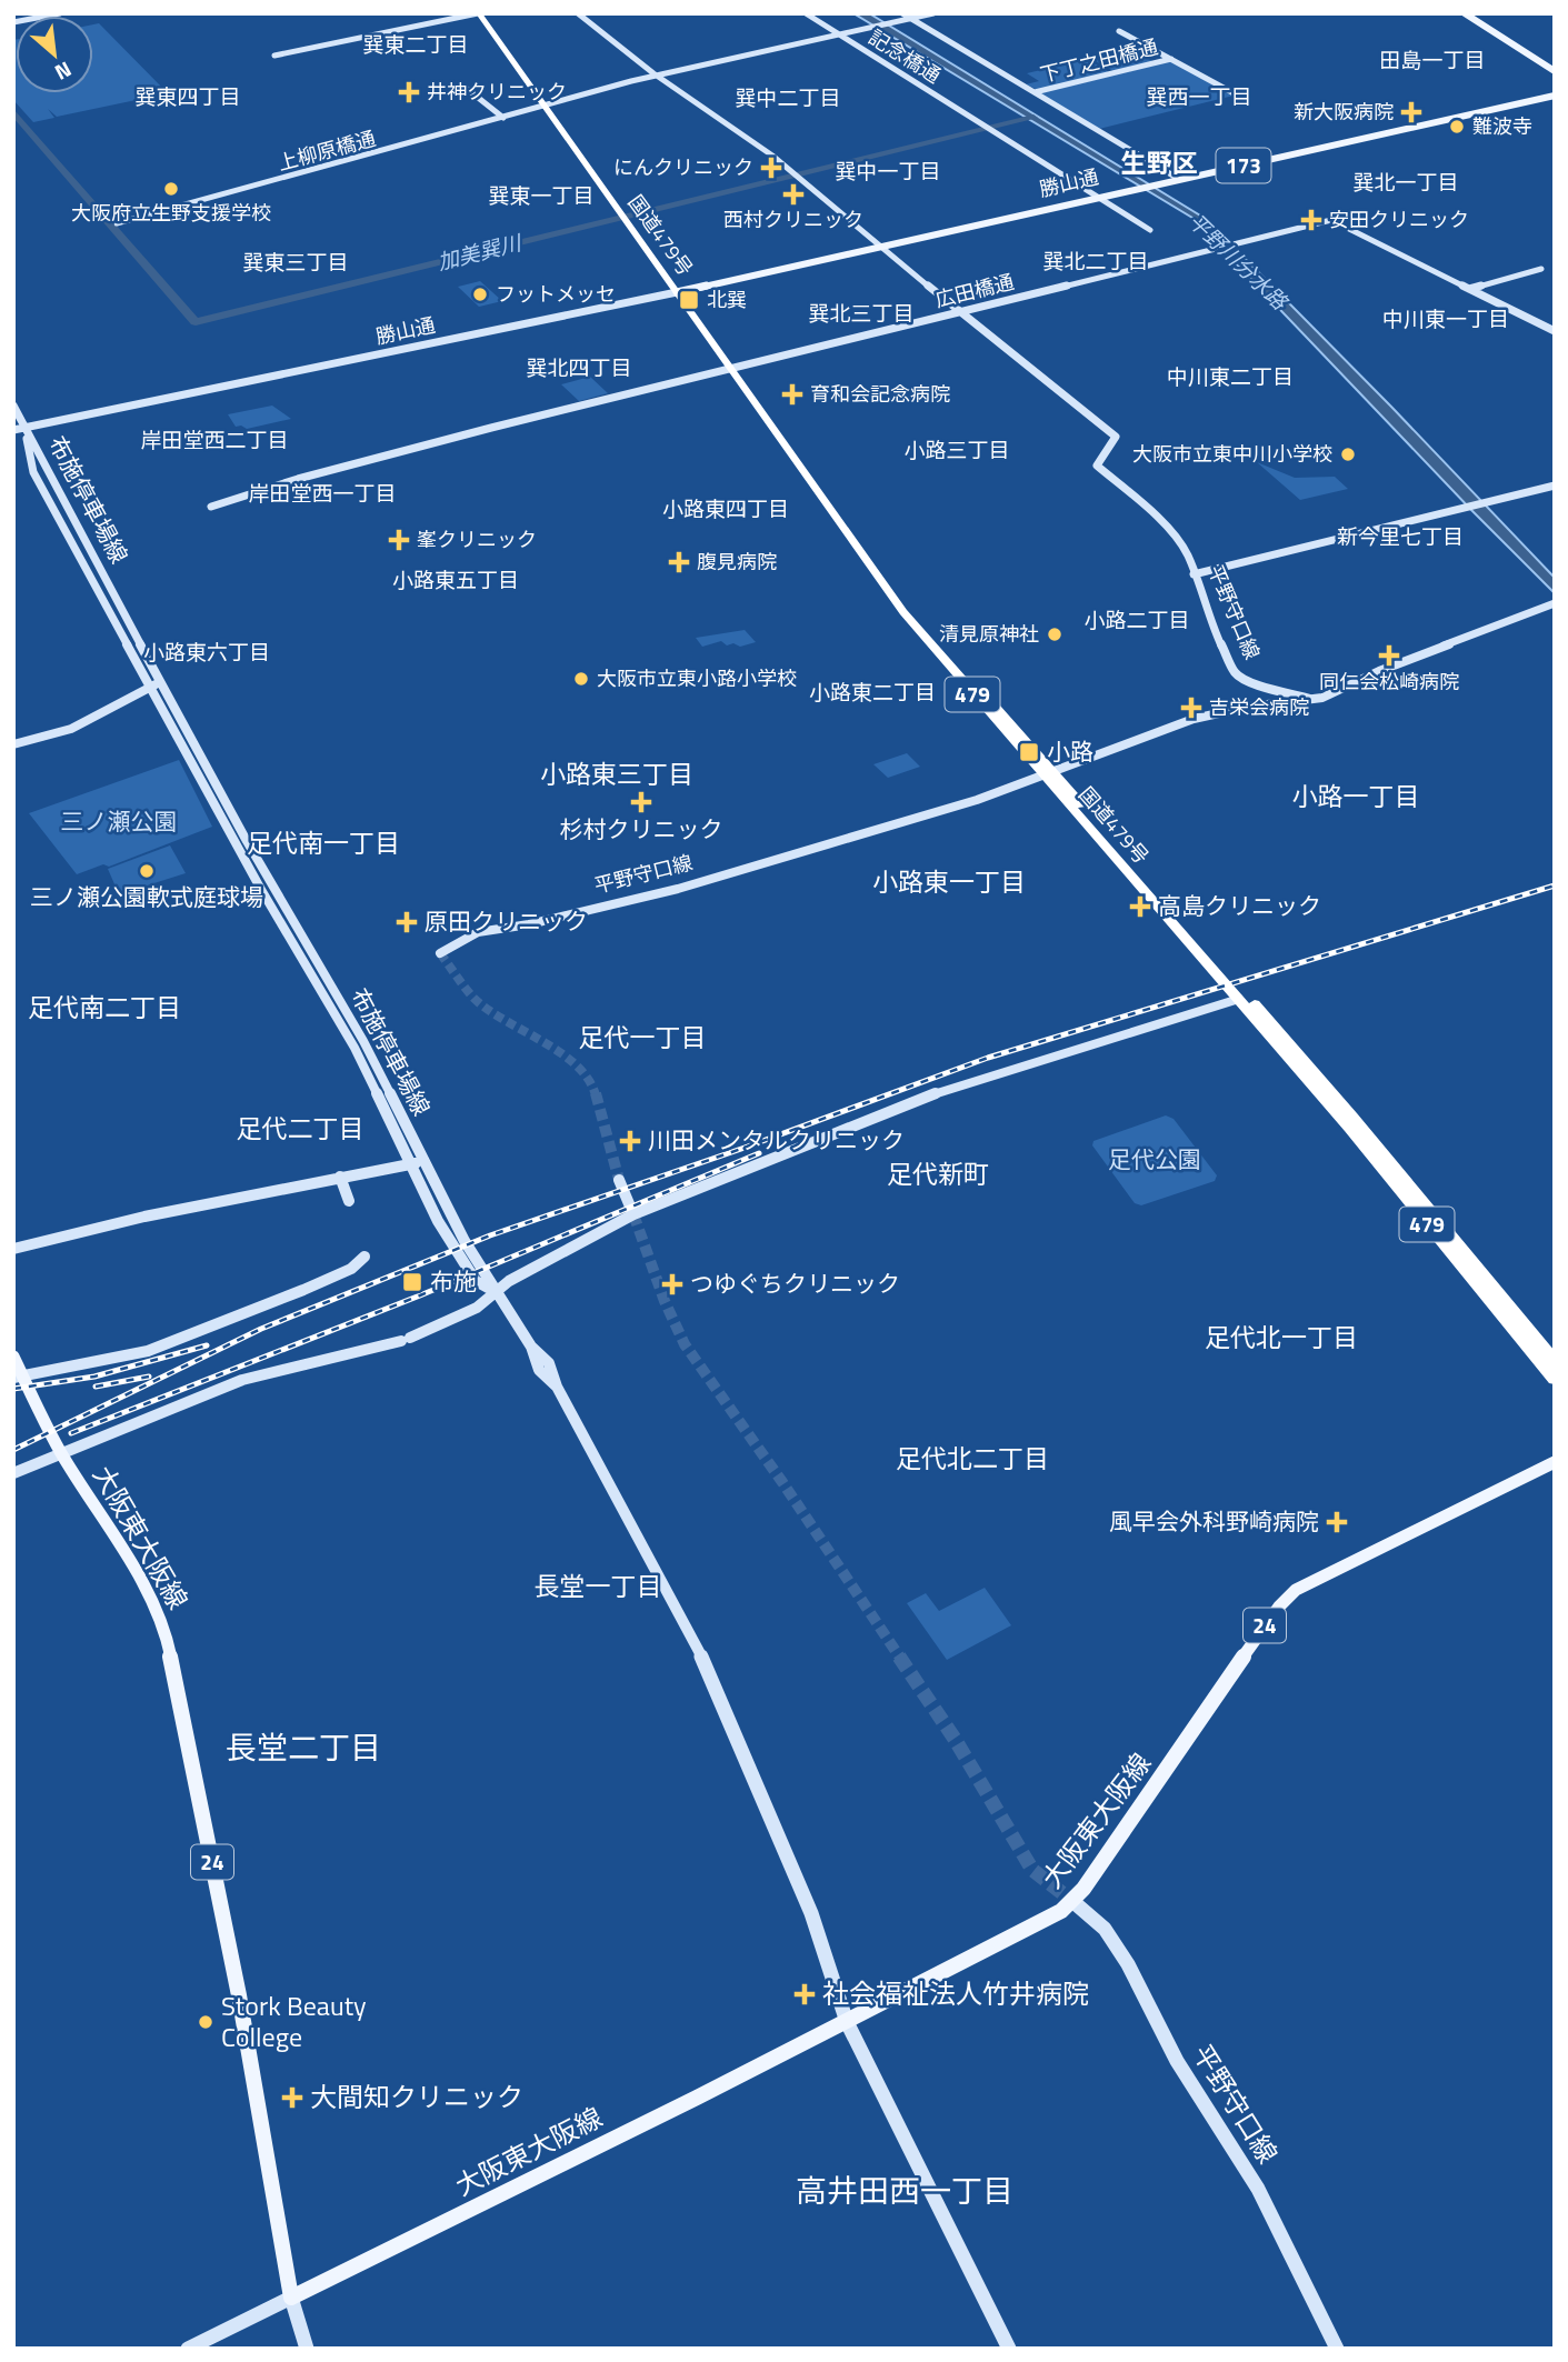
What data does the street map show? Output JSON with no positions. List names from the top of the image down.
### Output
{
  "streets": {
    "highway": ["国道479号", "479"],
    "main road": [
      "173",
      "勝山通",
      "大阪東大阪線",
      "24"
    ],
    "street": [
      "記念橋通",
      "下丁之田橋通",
      "上柳原橋通",
      "広田橋通",
      "布施停車場線",
      "平野守口線"
    ]
  },
  "crossings": [
    ["記念橋通", "上柳原橋通"],
    ["記念橋通", "勝山通"],
    ["上柳原橋通", "国道479号"],
    ["上柳原橋通", "平野守口線"],
    ["173", "勝山通"],
    ["173", "布施停車場線"],
    ["勝山通", "国道479号"],
    ["勝山通", "布施停車場線"],
    ["勝山通", "平野守口線"],
    ["国道479号", "広田橋通"],
    ["国道479号", "平野守口線"],
    ["広田橋通", "平野守口線"],
    ["平野守口線", "大阪東大阪線"]
  ],
  "districts": [
    "巽東二丁目",
    "田島一丁目",
    "巽東四丁目",
    "巽西一丁目",
    "巽中二丁目",
    "生野区",
    "巽中一丁目",
    "巽北一丁目",
    "巽東一丁目",
    "巽北二丁目",
    "巽東三丁目",
    "巽北三丁目",
    "中川東一丁目",
    "巽北四丁目",
    "中川東二丁目",
    "岸田堂西二丁目",
    "小路三丁目",
    "岸田堂西一丁目",
    "小路東四丁目",
    "新今里七丁目",
    "小路東五丁目",
    "小路二丁目",
    "小路東六丁目",
    "小路東二丁目",
    "小路東三丁目",
    "小路一丁目",
    "足代南一丁目",
    "小路東一丁目",
    "足代南二丁目",
    "足代一丁目",
    "足代二丁目",
    "足代新町",
    "足代北一丁目",
    "足代北二丁目",
    "長堂一丁目",
    "長堂二丁目",
    "高井田西一丁目"
  ],
  "water": ["加美巽川", "平野川分水路"],
  "parks": ["三ノ瀬公園", "足代公園"],
  "places": {
    "health": [
      "井神クリニック",
      "新大阪病院",
      "にんクリニック",
      "西村クリニック",
      "安田クリニック",
      "育和会記念病院",
      "峯クリニック",
      "腹見病院",
      "同仁会松崎病院",
      "吉栄会病院",
      "杉村クリニック",
      "高島クリニック",
      "原田クリニック",
      "川田メンタルクリニック",
      "つゆぐちクリニック",
      "風早会外科野崎病院",
      "社会福祉法人竹井病院",
      "大間知クリニック"
    ],
    "other": [
      "難波寺",
      "大阪府立生野支援学校",
      "フットメッセ",
      "大阪市立東中川小学校",
      "清見原神社",
      "大阪市立東小路小学校",
      "三ノ瀬公園軟式庭球場",
      "Stork Beauty College"
    ],
    "transit": ["北巽", "小路", "布施"]
  },
  "north": "bottom right"
}
